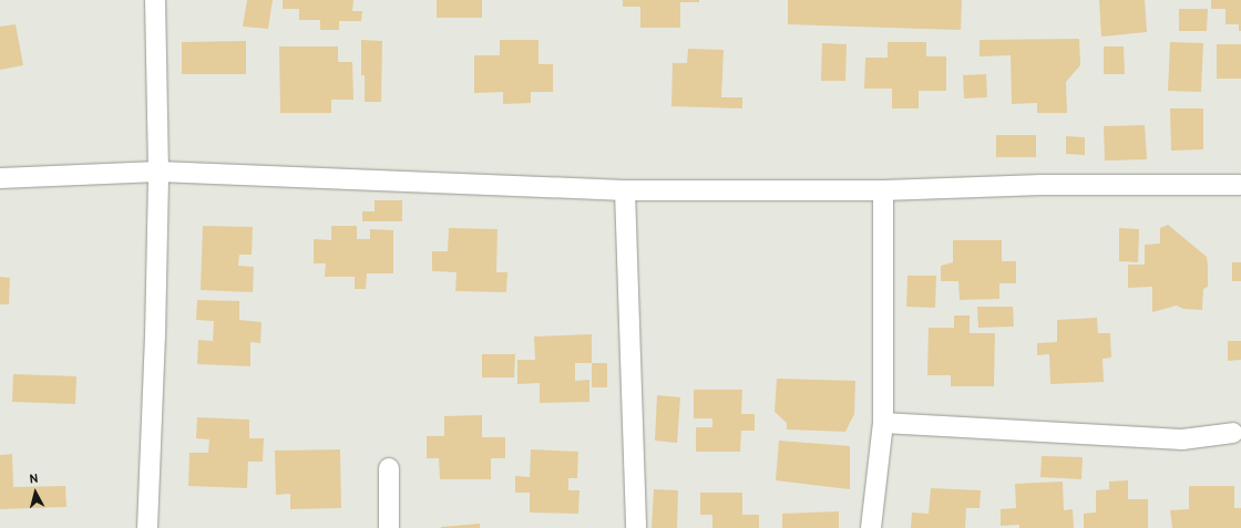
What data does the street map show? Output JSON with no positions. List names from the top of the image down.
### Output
{
  "north": "top"
}
